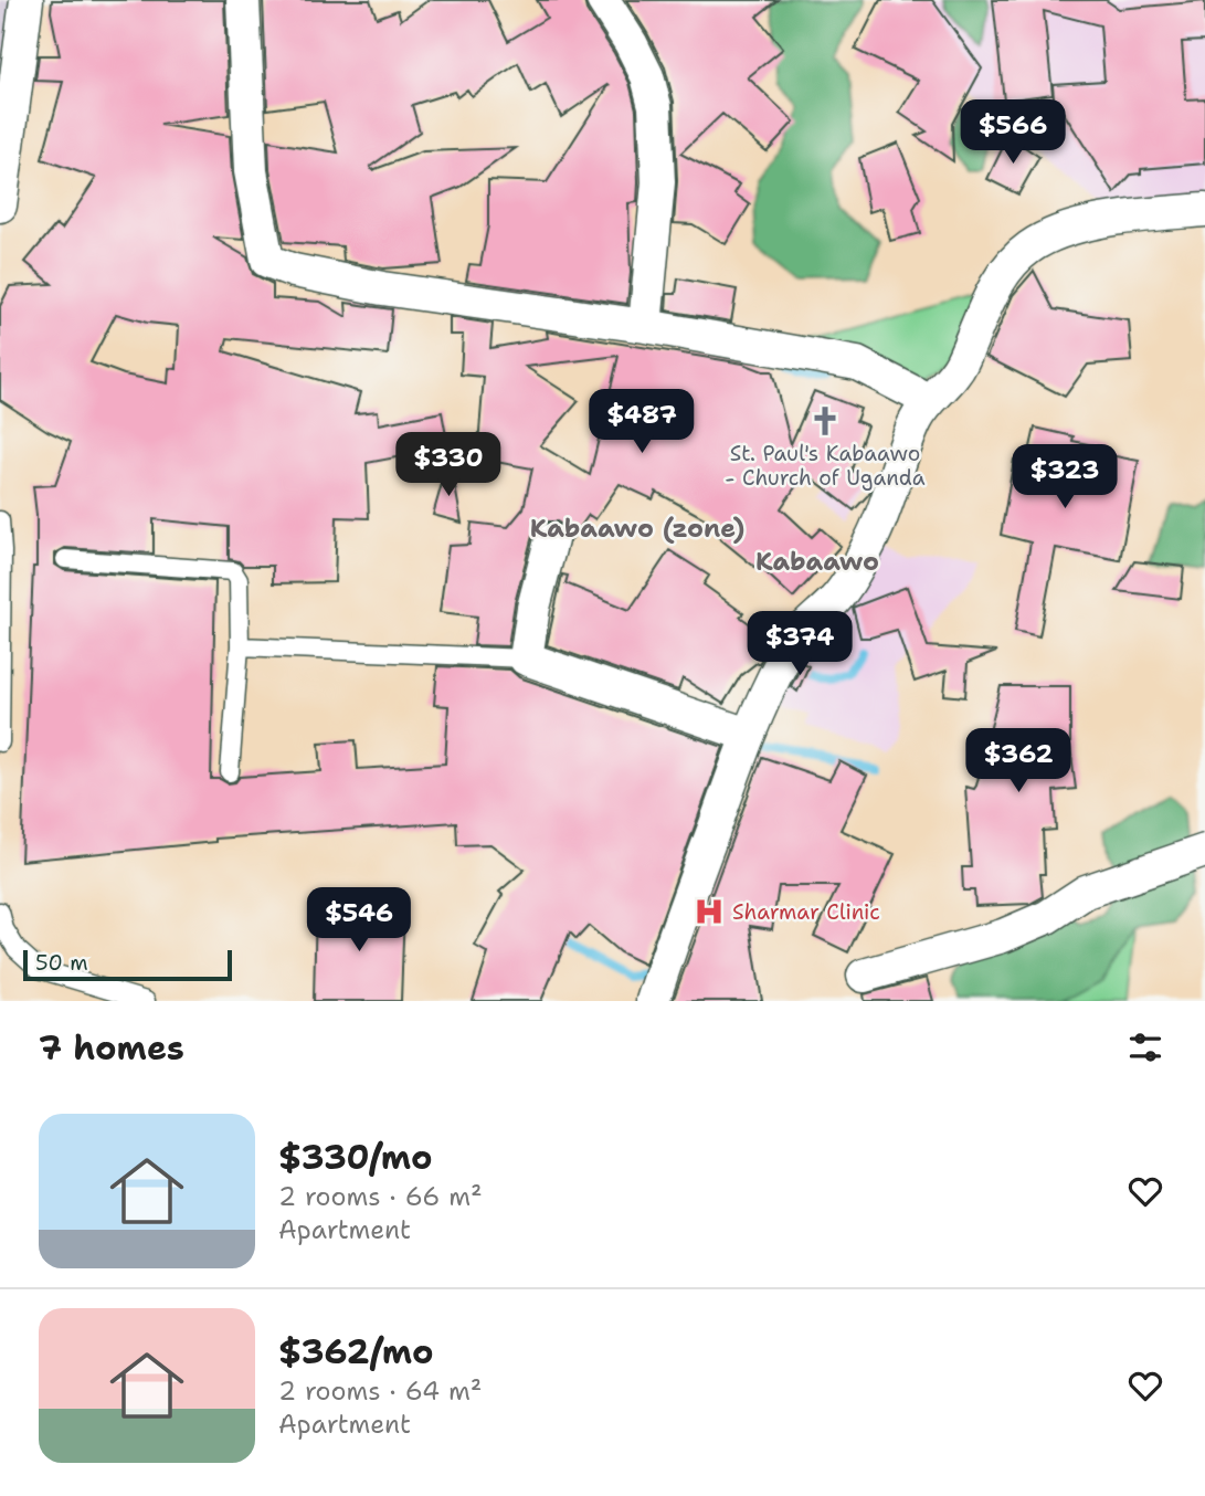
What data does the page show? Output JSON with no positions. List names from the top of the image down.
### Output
{
  "districts": ["Kabaawo (zone)", "Kabaawo"],
  "places": {
    "church": ["St. Paul's Kabaawo - Church of Uganda"],
    "hospital": ["Sharmar Clinic"]
  },
  "scale_bar": "50 m",
  "page": {
    "price": [
      "$566",
      "$487",
      "$330",
      "$323",
      "$374",
      "$362",
      "$546"
    ],
    "scale": "50 m",
    "heading": "7 homes",
    "list": [
      {
        "name": "$330/mo",
        "note": "2 rooms · 66 m² · Apartment"
      },
      {
        "name": "$362/mo",
        "note": "2 rooms · 64 m² · Apartment"
      }
    ]
  }
}
